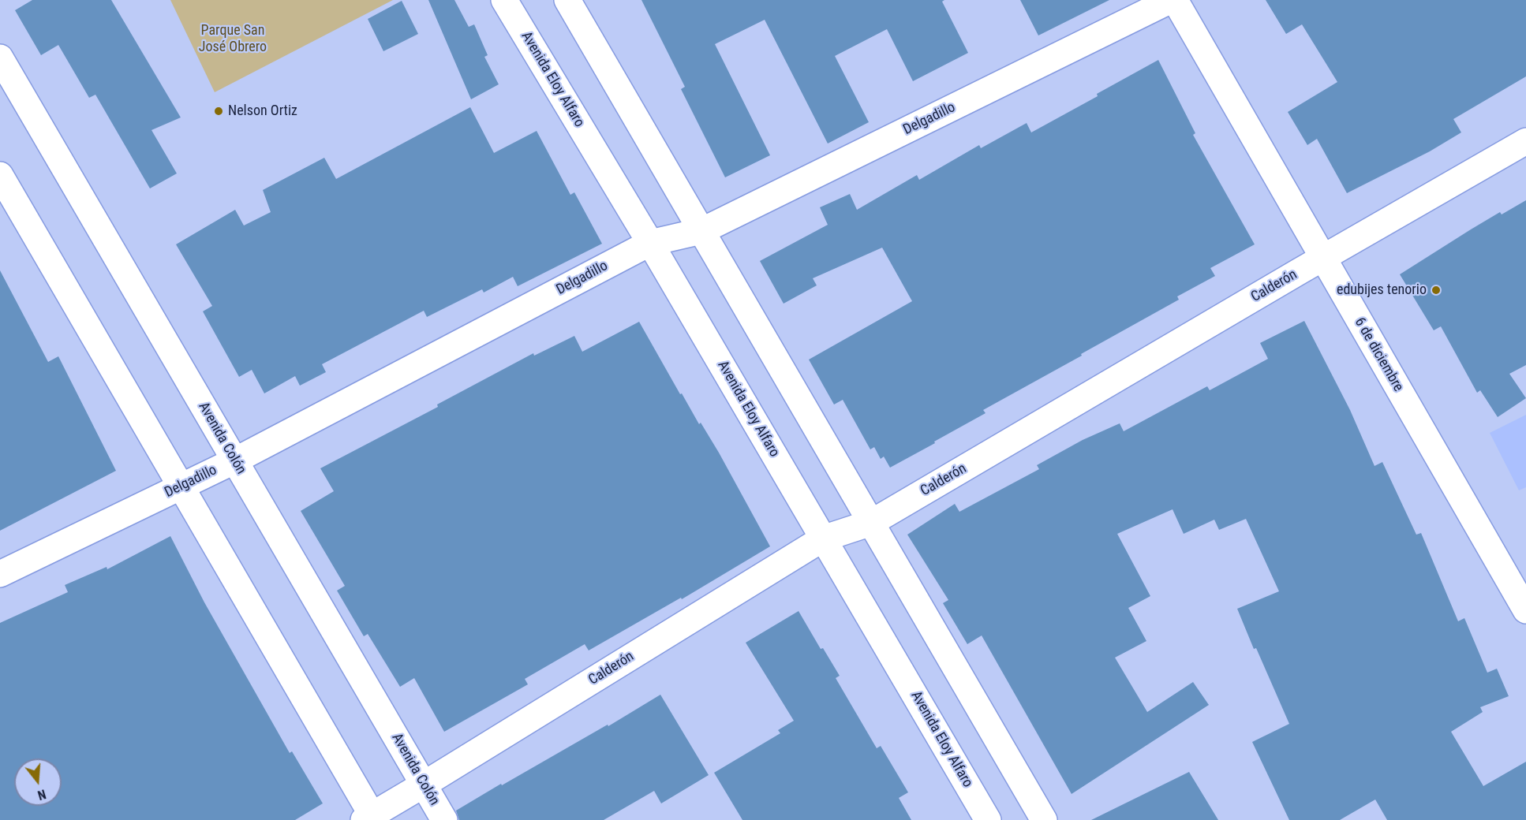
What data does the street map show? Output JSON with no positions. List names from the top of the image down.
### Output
{
  "streets": {
    "street": [
      "Avenida Eloy Alfaro",
      "Delgadillo",
      "Calderón",
      "6 de diciembre",
      "Avenida Colón"
    ]
  },
  "crossings": [
    ["Avenida Eloy Alfaro", "Delgadillo"],
    ["Avenida Eloy Alfaro", "Calderón"],
    ["Delgadillo", "Avenida Colón"],
    ["Calderón", "6 de diciembre"],
    ["Calderón", "Avenida Colón"]
  ],
  "parks": ["Parque San José Obrero"],
  "places": ["Nelson Ortiz", "edubijes tenorio"],
  "north": "bottom"
}
